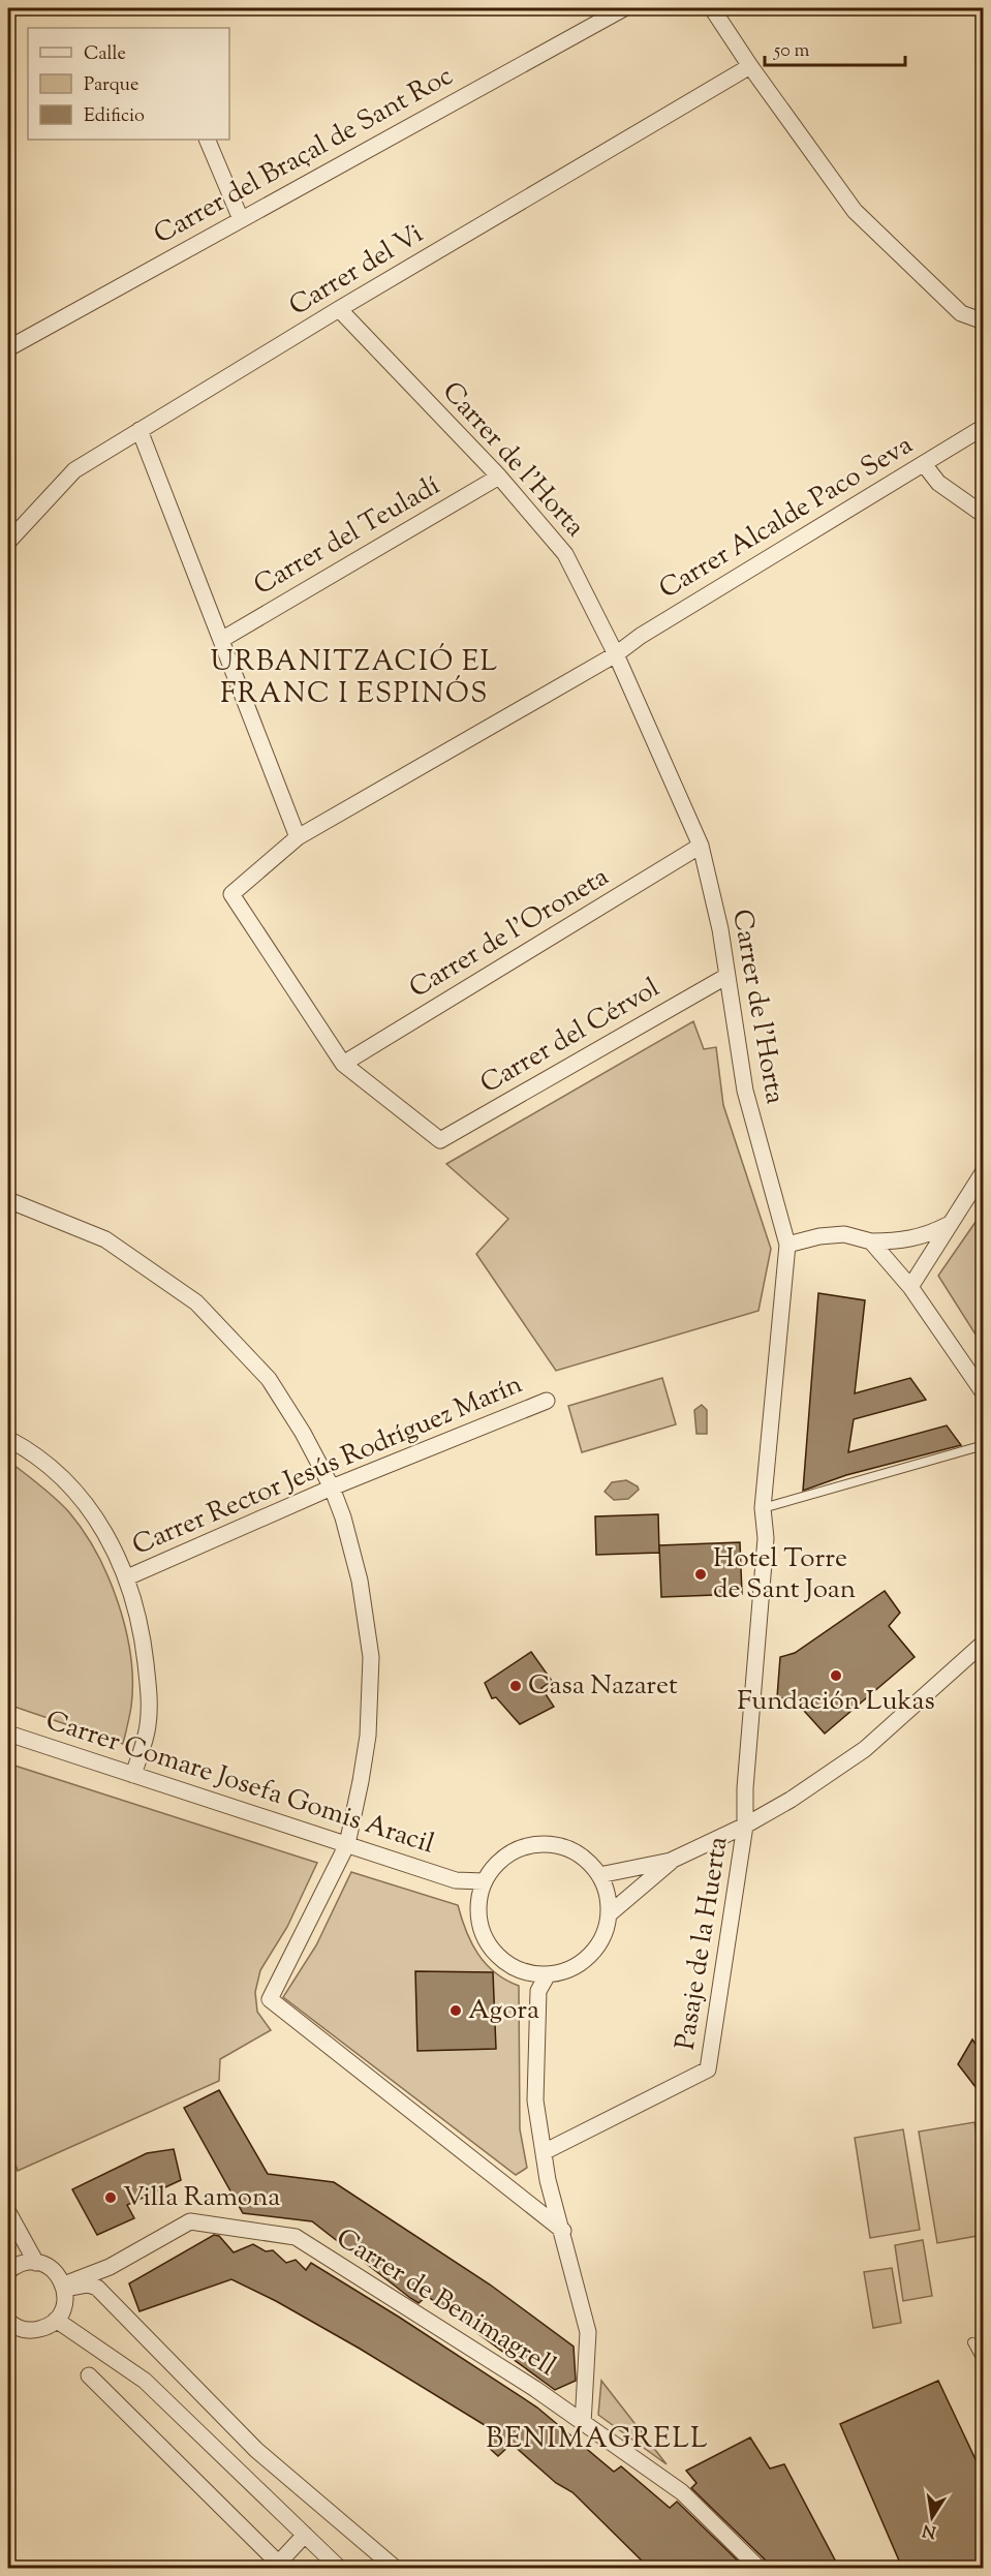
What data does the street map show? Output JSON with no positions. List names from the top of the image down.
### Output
{
  "streets": {
    "street": [
      "Carrer del Braçal de Sant Roc",
      "Carrer del Vi",
      "Carrer de l'Horta",
      "Carrer Alcalde Paco Seva",
      "Carrer del Teuladí",
      "Carrer de l'Oroneta",
      "Carrer del Cérvol",
      "Carrer Rector Jesús Rodríguez Marín",
      "Carrer Comare Josefa Gomis Aracil",
      "Pasaje de la Huerta",
      "Carrer de Benimagrell"
    ]
  },
  "crossings": [
    ["Carrer del Vi", "Carrer de l'Horta"],
    ["Carrer de l'Horta", "Carrer Alcalde Paco Seva"],
    ["Carrer de l'Horta", "Carrer del Teuladí"],
    ["Carrer de l'Horta", "Carrer de l'Oroneta"],
    ["Carrer de l'Horta", "Carrer del Cérvol"],
    ["Carrer de l'Horta", "Pasaje de la Huerta"],
    ["Carrer Alcalde Paco Seva", "Carrer de l'Oroneta"],
    ["Carrer Alcalde Paco Seva", "Carrer del Cérvol"],
    ["Carrer de l'Oroneta", "Carrer del Cérvol"]
  ],
  "districts": ["URBANITZACIÓ EL FRANC I ESPINÓS", "BENIMAGRELL"],
  "places": [
    "Hotel Torre de Sant Joan",
    "Fundación Lukas",
    "Casa Nazaret",
    "Agora",
    "Villa Ramona"
  ],
  "legend": ["Calle", "Parque", "Edificio"],
  "scale_bar": "50 m",
  "north": "bottom"
}
